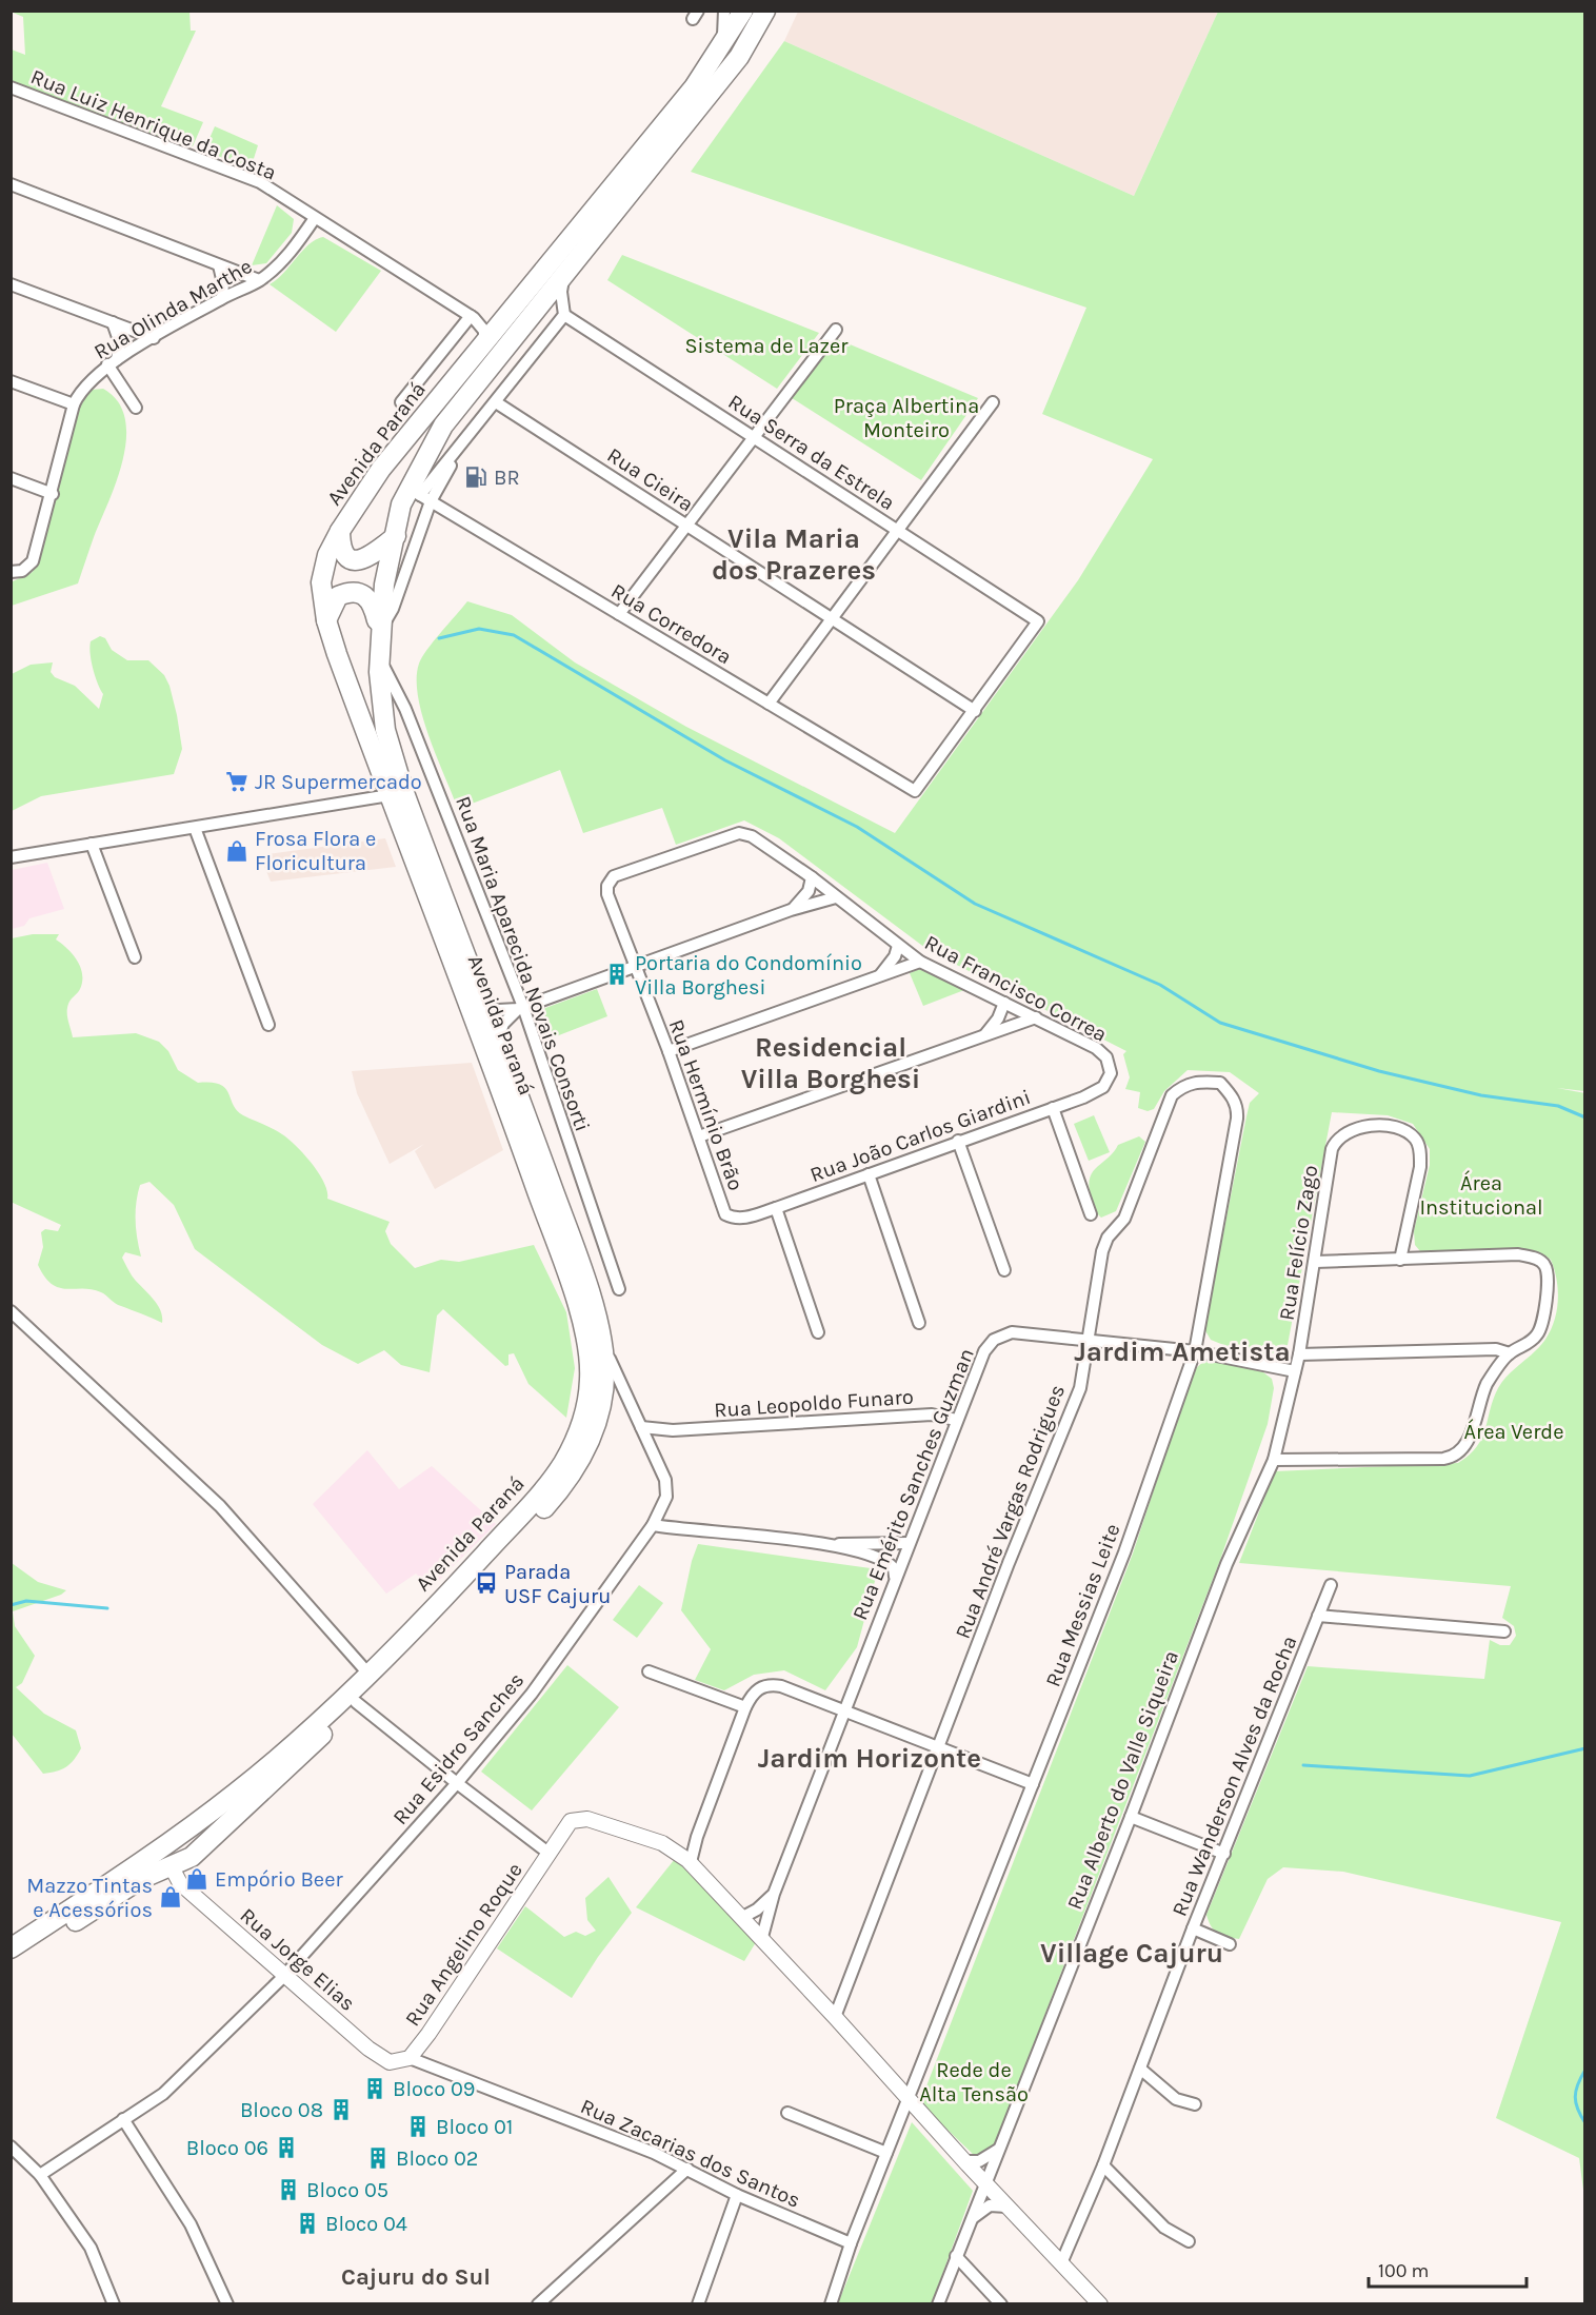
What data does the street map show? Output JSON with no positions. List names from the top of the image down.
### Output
{
  "streets": {
    "main road": ["Avenida Paraná"],
    "street": [
      "Rua Luiz Henrique da Costa",
      "Rua Olinda Marthe",
      "Rua Serra da Estrela",
      "Rua Cieira",
      "Rua Corredora",
      "Rua Maria Aparecida Novais Consorti",
      "Rua Francisco Correa",
      "Rua Hermínio Brão",
      "Rua João Carlos Giardini",
      "Rua Felício Zago",
      "Rua Leopoldo Funaro",
      "Rua Emérito Sanches Guzman",
      "Rua André Vargas Rodrigues",
      "Rua Messias Leite",
      "Rua Esidro Sanches",
      "Rua Wanderson Alves da Rocha",
      "Rua Alberto do Valle Siqueira",
      "Rua Angelino Roque",
      "Rua Jorge Elias",
      "Rua Zacarias dos Santos"
    ]
  },
  "crossings": [
    ["Rua Luiz Henrique da Costa", "Rua Olinda Marthe"],
    ["Avenida Paraná", "Rua Serra da Estrela"],
    ["Avenida Paraná", "Rua Cieira"],
    ["Avenida Paraná", "Rua Corredora"],
    ["Avenida Paraná", "Rua Maria Aparecida Novais Consorti"],
    ["Avenida Paraná", "Rua Esidro Sanches"],
    ["Avenida Paraná", "Rua Jorge Elias"],
    ["Rua Serra da Estrela", "Rua Cieira"],
    ["Rua Serra da Estrela", "Rua Corredora"],
    ["Rua Cieira", "Rua Corredora"],
    ["Rua Francisco Correa", "Rua Hermínio Brão"],
    ["Rua Francisco Correa", "Rua João Carlos Giardini"],
    ["Rua Hermínio Brão", "Rua João Carlos Giardini"],
    ["Rua Felício Zago", "Rua Emérito Sanches Guzman"],
    ["Rua Felício Zago", "Rua Alberto do Valle Siqueira"],
    ["Rua Leopoldo Funaro", "Rua Emérito Sanches Guzman"],
    ["Rua Leopoldo Funaro", "Rua Esidro Sanches"],
    ["Rua Emérito Sanches Guzman", "Rua André Vargas Rodrigues"],
    ["Rua Emérito Sanches Guzman", "Rua Messias Leite"],
    ["Rua André Vargas Rodrigues", "Rua Messias Leite"],
    ["Rua Messias Leite", "Rua Zacarias dos Santos"],
    ["Rua Esidro Sanches", "Rua Jorge Elias"],
    ["Rua Angelino Roque", "Rua Jorge Elias"],
    ["Rua Angelino Roque", "Rua Zacarias dos Santos"],
    ["Rua Jorge Elias", "Rua Zacarias dos Santos"]
  ],
  "districts": [
    "Vila Maria dos Prazeres",
    "Residencial Villa Borghesi",
    "Jardim Ametista",
    "Jardim Horizonte",
    "Village Cajuru",
    "Cajuru do Sul"
  ],
  "parks": [
    "Sistema de Lazer",
    "Praça Albertina Monteiro",
    "Área Institucional",
    "Área Verde",
    "Rede de Alta Tensão"
  ],
  "places": {
    "fuel station": ["BR"],
    "supermarket": ["JR Supermercado"],
    "shop": ["Frosa Flora e Floricultura", "Empório Beer", "Mazzo Tintas e Acessórios"],
    "building": [
      "Portaria do Condomínio Villa Borghesi",
      "Bloco 09",
      "Bloco 08",
      "Bloco 01",
      "Bloco 06",
      "Bloco 02",
      "Bloco 05",
      "Bloco 04"
    ],
    "bus stop": ["Parada USF Cajuru"]
  },
  "scale_bar": "100 m"
}
